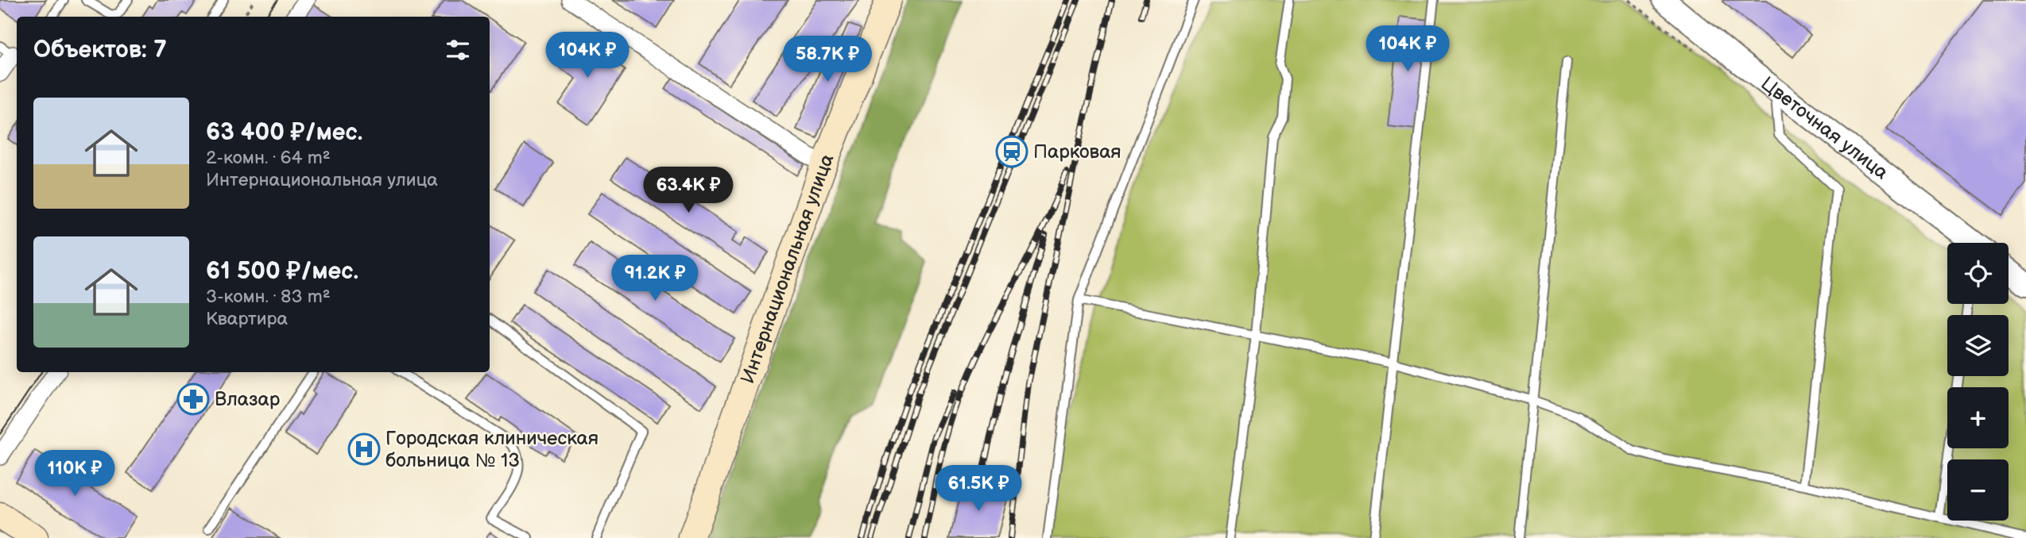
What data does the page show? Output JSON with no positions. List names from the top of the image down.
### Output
{
  "streets": {
    "main road": ["Интернациональная улица"],
    "street": ["Цветочная улица"]
  },
  "places": {
    "station": ["Парковая"],
    "pharmacy": ["Влазар"],
    "hospital": ["Городская клиническая больница № 13"]
  },
  "page": {
    "heading": "Объектов: 7",
    "price": [
      "104K ₽",
      "104K ₽",
      "58.7K ₽",
      "63.4K ₽",
      "91.2K ₽",
      "110K ₽",
      "61.5K ₽"
    ],
    "list": [
      {
        "name": "63 400 ₽/мес.",
        "note": "2-комн. · 64 m² · Интернациональная улица"
      },
      {
        "name": "61 500 ₽/мес.",
        "note": "3-комн. · 83 m² · Квартира"
      }
    ],
    "map_buttons": ["+", "−"]
  }
}
